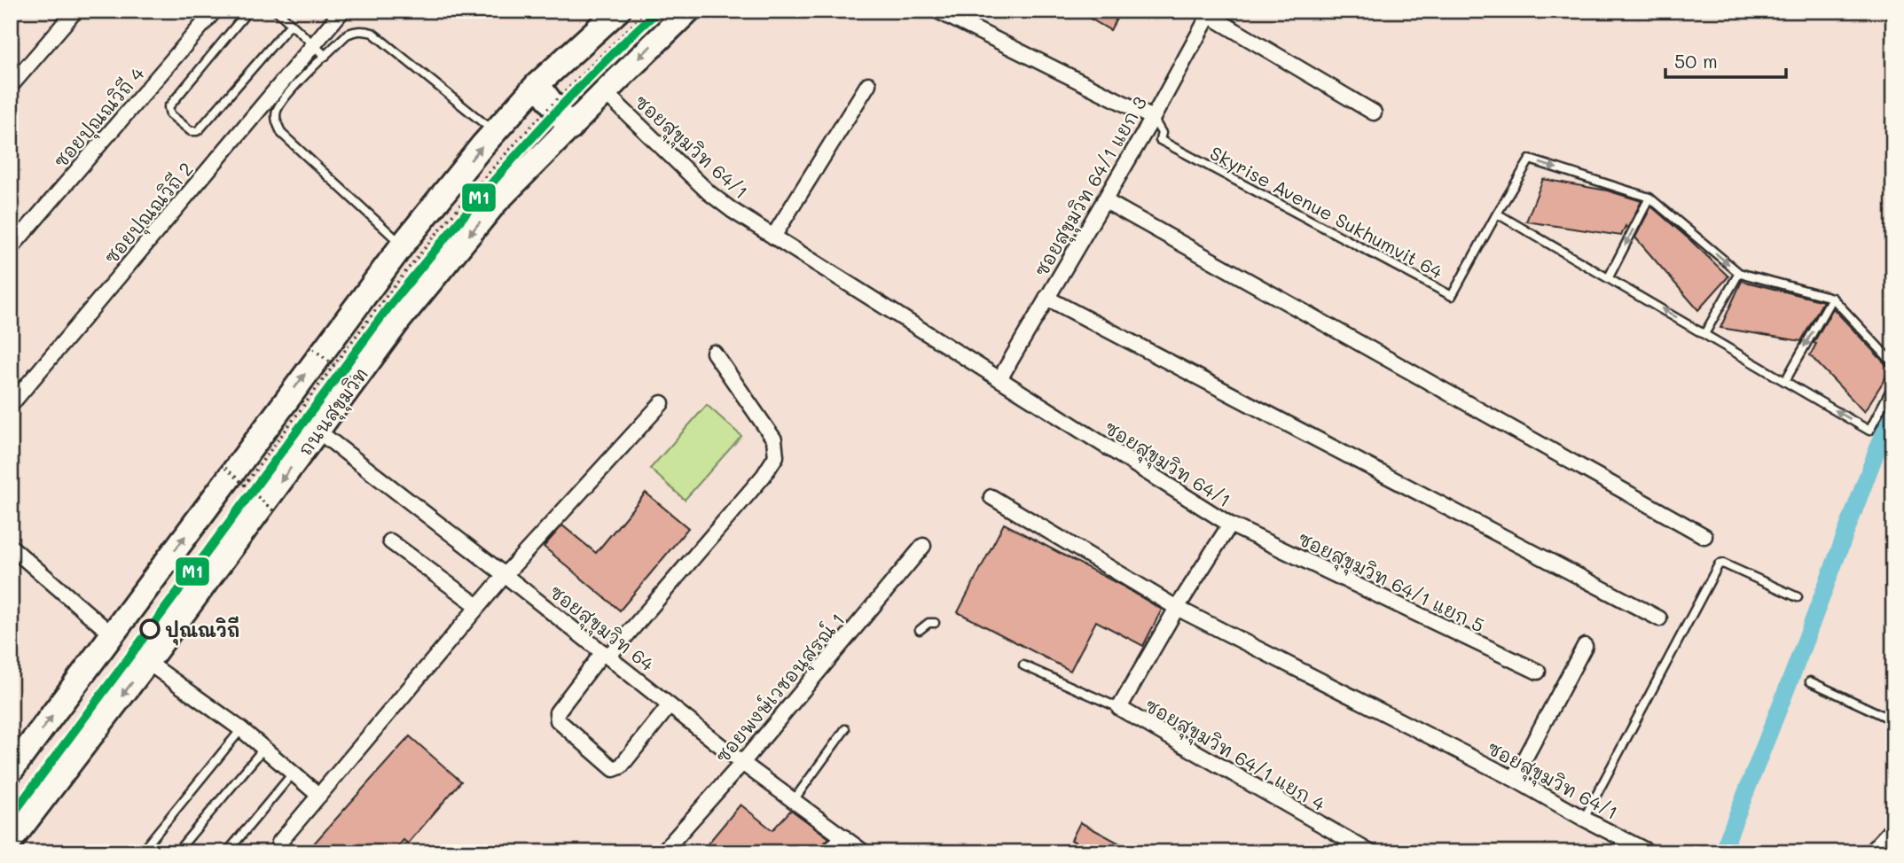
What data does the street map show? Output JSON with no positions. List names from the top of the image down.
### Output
{
  "streets": {
    "main road": ["ถนนสุขุมวิท"],
    "street": [
      "ซอยปุณณวิถี 4",
      "ซอยสุขุมวิท 64/1",
      "ซอยสุขุมวิท 64/1 แยก 3",
      "ซอยปุณณวิถี 2",
      "ซอยสุขุมวิท 64/1 แยก 5",
      "ซอยสุขุมวิท 64",
      "ซอยพงษ์เวชอนุสรณ์ 1",
      "ซอยสุขุมวิท 64/1 แยก 4"
    ],
    "lane": ["Skyrise Avenue Sukhumvit 64"]
  },
  "crossings": [
    ["ซอยสุขุมวิท 64/1", "ซอยสุขุมวิท 64/1 แยก 3"],
    ["ซอยสุขุมวิท 64/1", "ถนนสุขุมวิท"],
    ["ซอยสุขุมวิท 64/1", "ซอยสุขุมวิท 64/1 แยก 5"],
    ["ซอยสุขุมวิท 64/1", "ซอยสุขุมวิท 64/1 แยก 4"],
    ["ซอยสุขุมวิท 64/1 แยก 3", "Skyrise Avenue Sukhumvit 64"],
    ["ถนนสุขุมวิท", "ซอยสุขุมวิท 64"],
    ["ซอยสุขุมวิท 64", "ซอยพงษ์เวชอนุสรณ์ 1"]
  ],
  "places": ["ปุณณวิถี"],
  "lines": ["transit line M1"],
  "scale_bar": "50 m"
}
